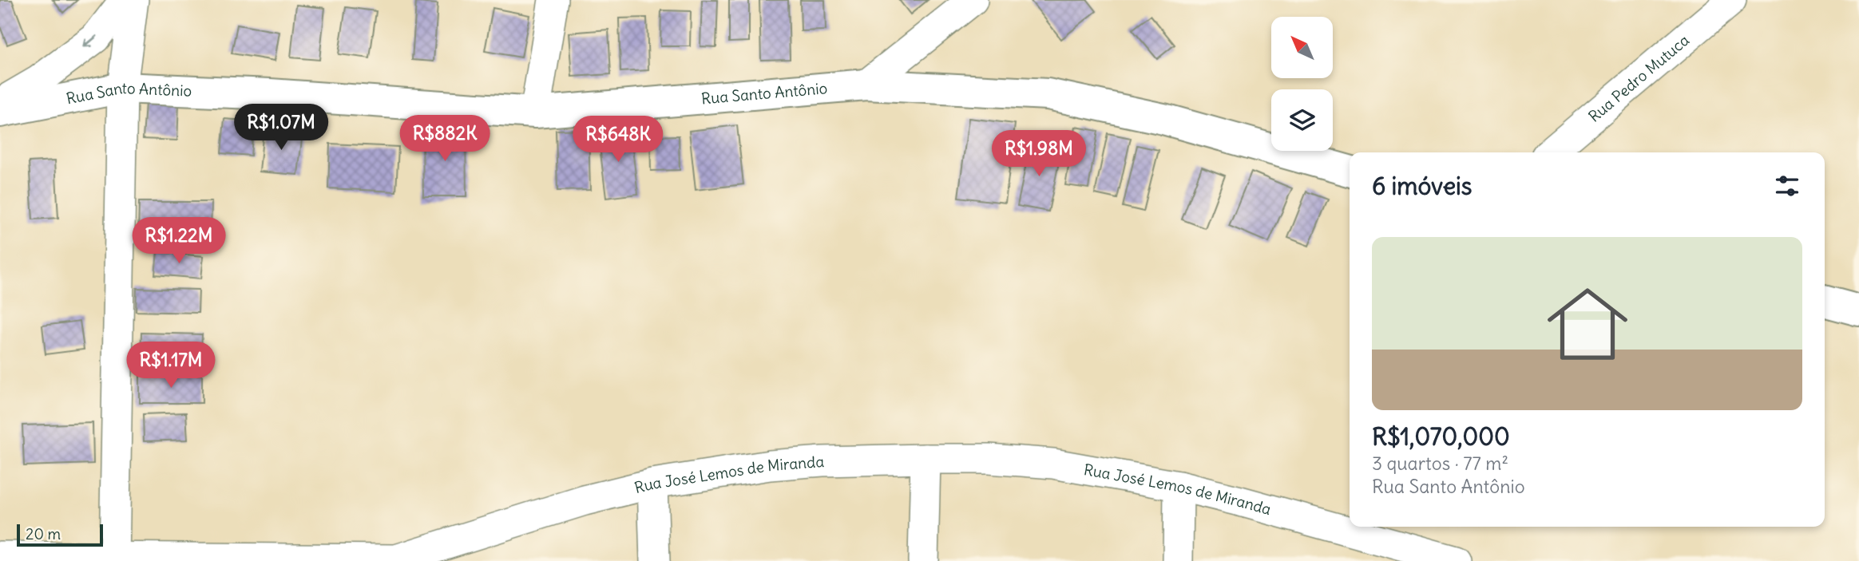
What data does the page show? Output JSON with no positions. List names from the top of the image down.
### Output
{
  "streets": {
    "street": ["Rua Pedro Mutuca", "Rua Santo Antônio", "Rua José Lemos de Miranda"]
  },
  "scale_bar": "20 m",
  "north": "top left",
  "page": {
    "price": [
      "R$1.07M",
      "R$882K",
      "R$648K",
      "R$1.98M",
      "R$1.22M",
      "R$1.17M"
    ],
    "heading": "6 imóveis",
    "list": [
      {
        "name": "R$1,070,000",
        "note": "3 quartos · 77 m² · Rua Santo Antônio"
      }
    ],
    "scale": "20 m"
  }
}
